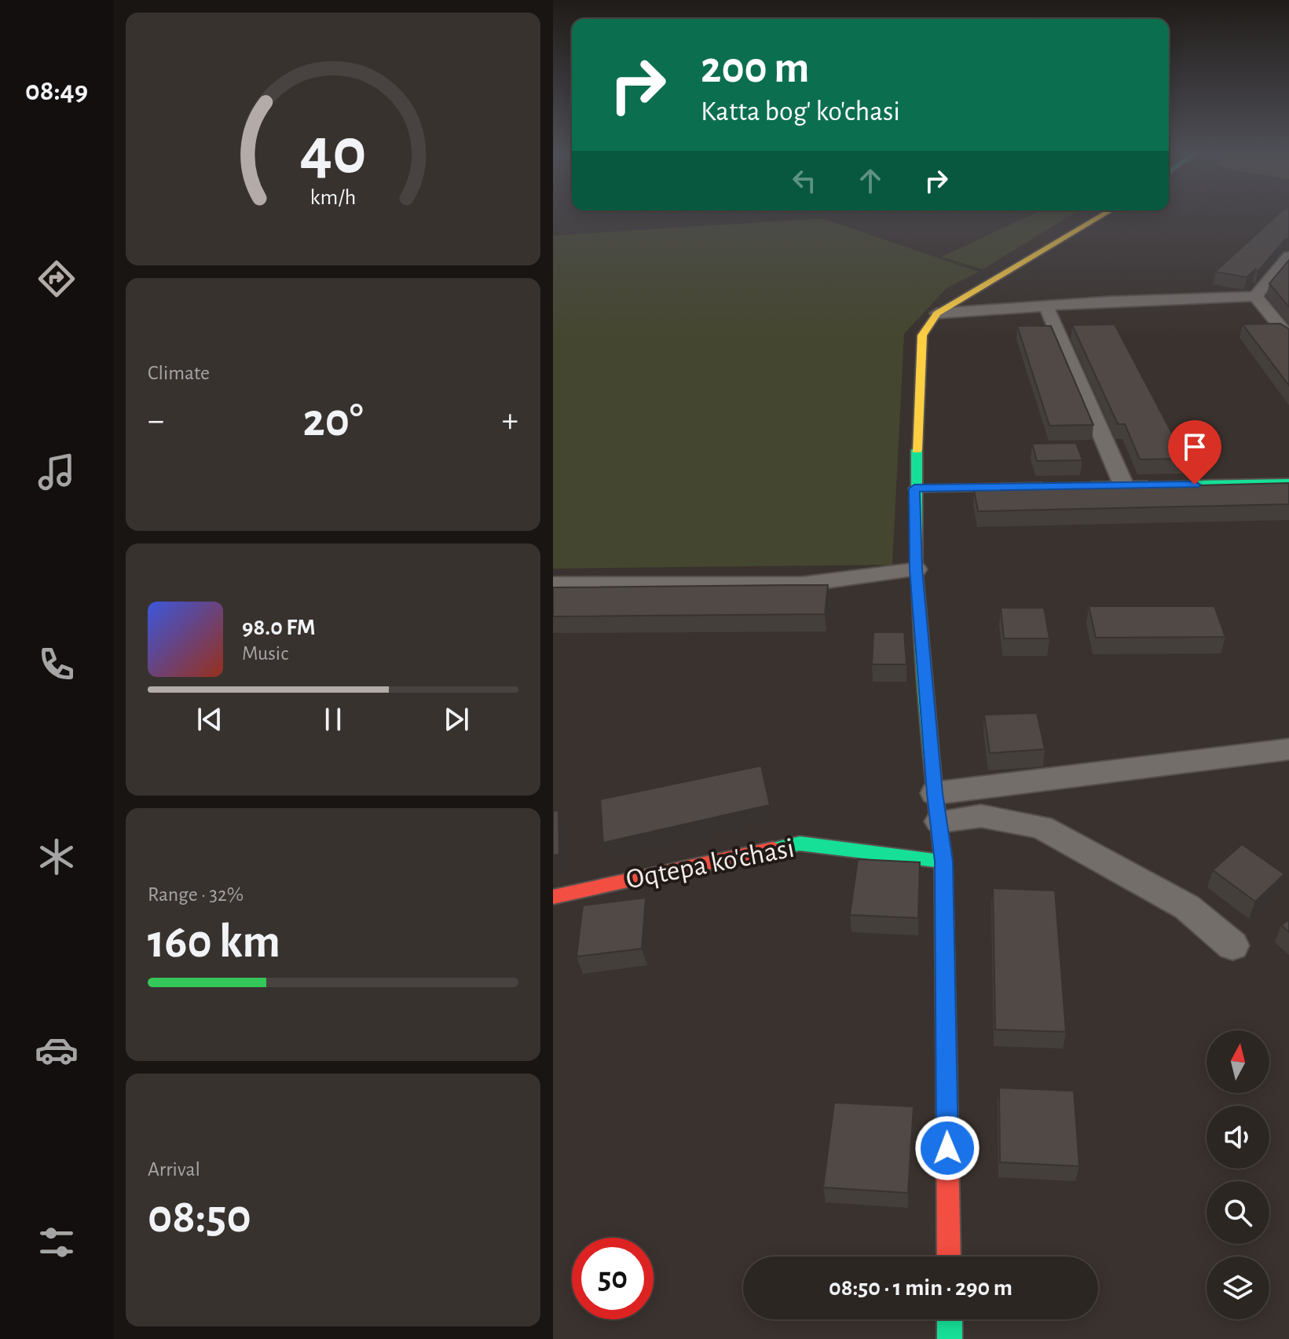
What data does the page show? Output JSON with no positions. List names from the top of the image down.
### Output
{
  "streets": {
    "main road": ["Oqtepa ko'chasi"]
  },
  "north": "top",
  "page": {
    "tabs": "08:49",
    "turn": ["200 m", "Katta bog' ko'chasi"],
    "tile": [
      "Climate",
      ["Range · 32%", "160 km"],
      ["Arrival", "08:50"]
    ],
    "heat": ["−", "20°", "+"],
    "song": ["98.0 FM", "Music"],
    "limit": "50",
    "trip": "08:50 · 1 min · 290 m",
    "gauge": ["40", "km/h"]
  }
}
